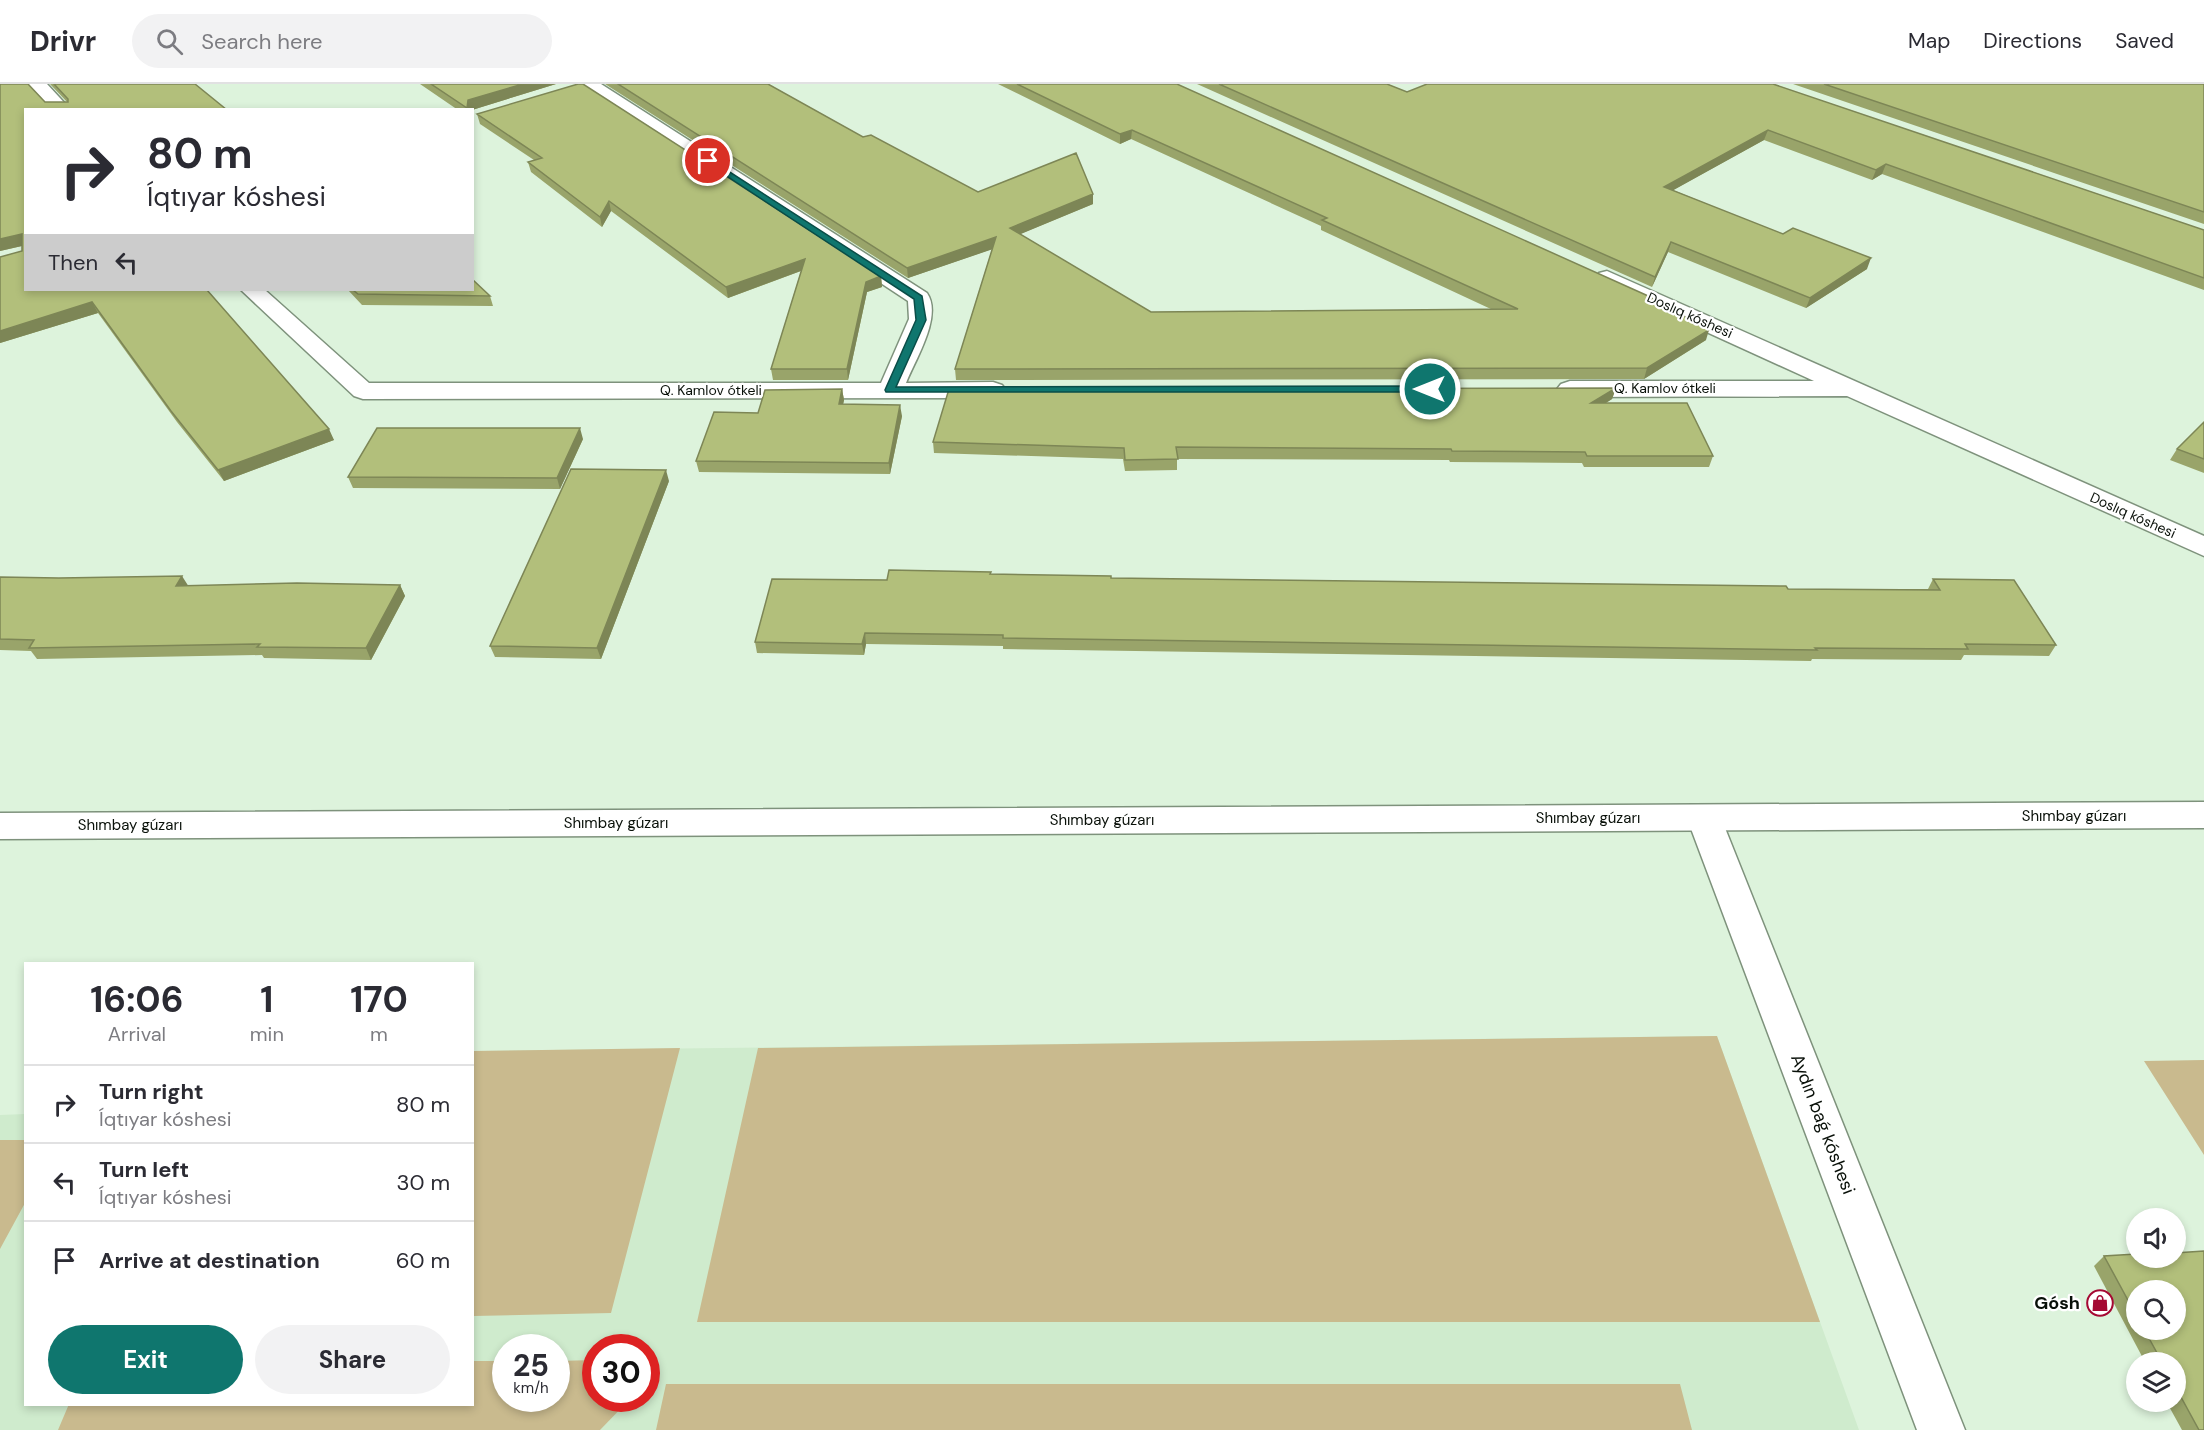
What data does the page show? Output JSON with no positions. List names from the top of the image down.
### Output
{
  "streets": {
    "street": [
      "Doslıq kóshesi",
      "Q. Kamlov ótkeli",
      "Shımbay gúzarı",
      "Aydın baǵ kóshesi"
    ]
  },
  "crossings": [
    ["Doslıq kóshesi", "Q. Kamlov ótkeli"],
    ["Shımbay gúzarı", "Aydın baǵ kóshesi"]
  ],
  "places": {
    "shop": ["Gósh"]
  },
  "page": {
    "header": "Drivr",
    "search": "Search here",
    "nav": ["Map", "Directions", "Saved"],
    "turn": ["80 m", "Íqtıyar kóshesi"],
    "then": "Then",
    "eta": [
      "16:06",
      "Arrival",
      "1",
      "min",
      "170",
      "m"
    ],
    "list": [
      {
        "name": "Turn right",
        "note": "Íqtıyar kóshesi",
        "value": "80 m"
      },
      {
        "name": "Turn left",
        "note": "Íqtıyar kóshesi",
        "value": "30 m"
      },
      {
        "name": "Arrive at destination",
        "value": "60 m"
      }
    ],
    "buttons": ["Exit", "Share"],
    "speed": "25 km/h",
    "limit": "30"
  }
}
